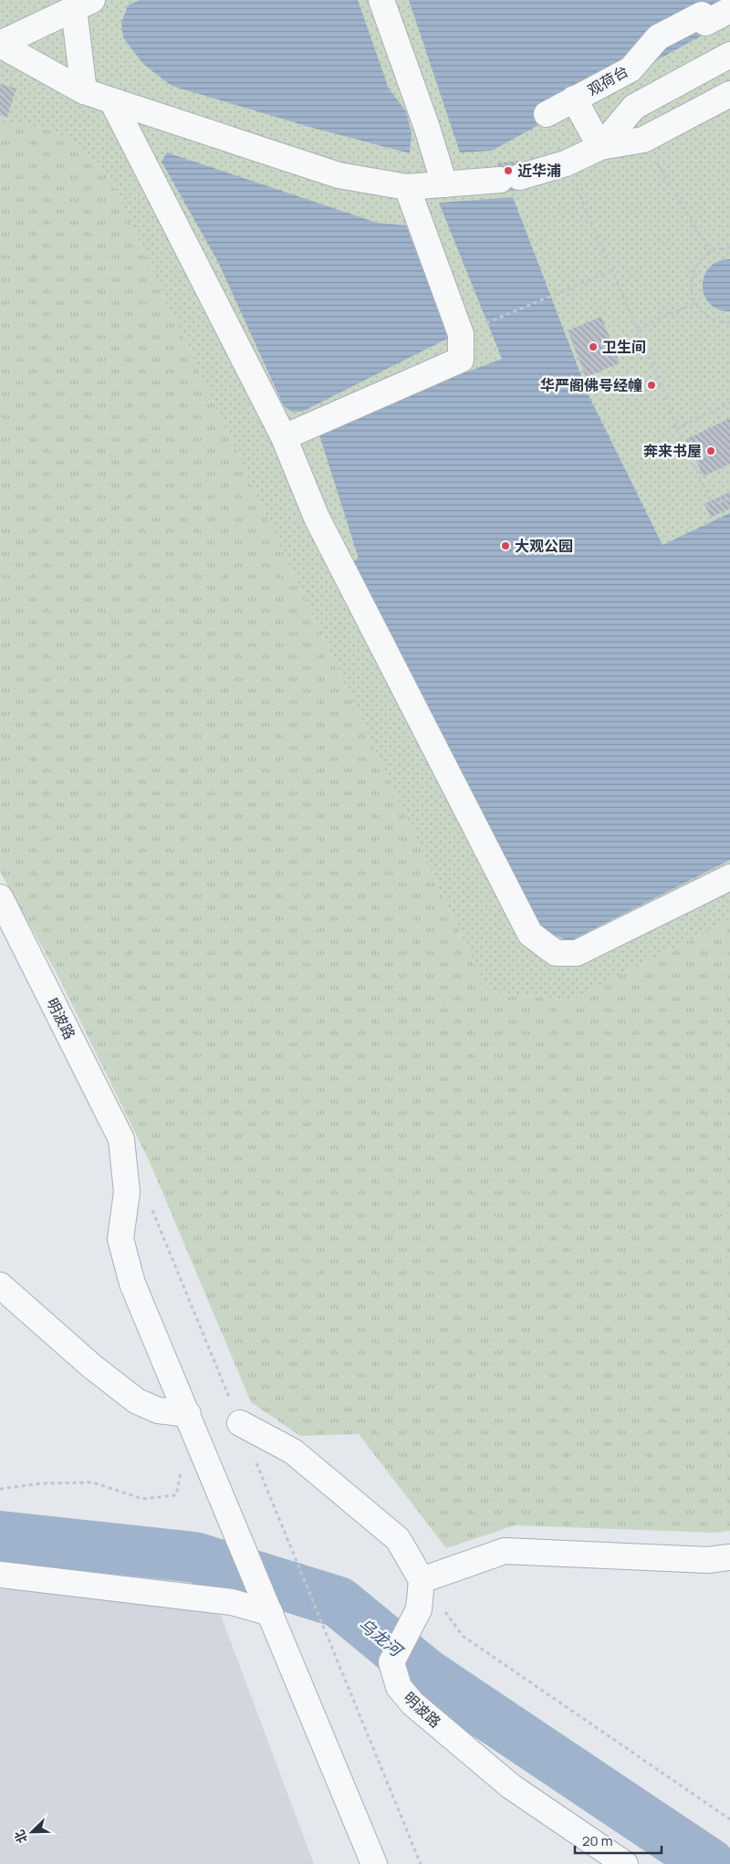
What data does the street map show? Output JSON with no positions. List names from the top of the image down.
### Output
{
  "streets": {
    "street": ["观荷台", "明波路"]
  },
  "water": ["乌龙河"],
  "places": [
    "近华浦",
    "卫生间",
    "华严阁佛号经幢",
    "奔来书屋",
    "大观公园"
  ],
  "scale_bar": "20 m",
  "north": "bottom left"
}
